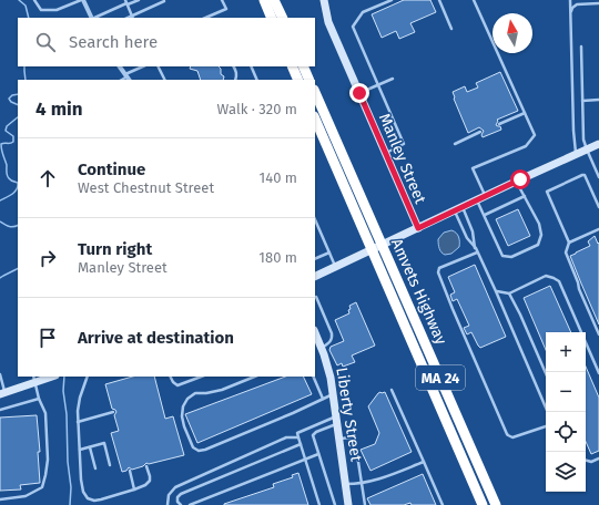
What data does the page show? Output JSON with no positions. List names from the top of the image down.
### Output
{
  "streets": {
    "highway": ["Amvets Highway", "MA 24"],
    "main road": ["Manley Street", "Liberty Street"]
  },
  "north": "top",
  "page": {
    "search": "Search here",
    "heading": ["4 min", "Walk · 320 m"],
    "list": [
      ["Continue", "West Chestnut Street", "140 m"],
      ["Turn right", "Manley Street", "180 m"],
      "Arrive at destination"
    ],
    "map_buttons": ["+", "−"]
  }
}
